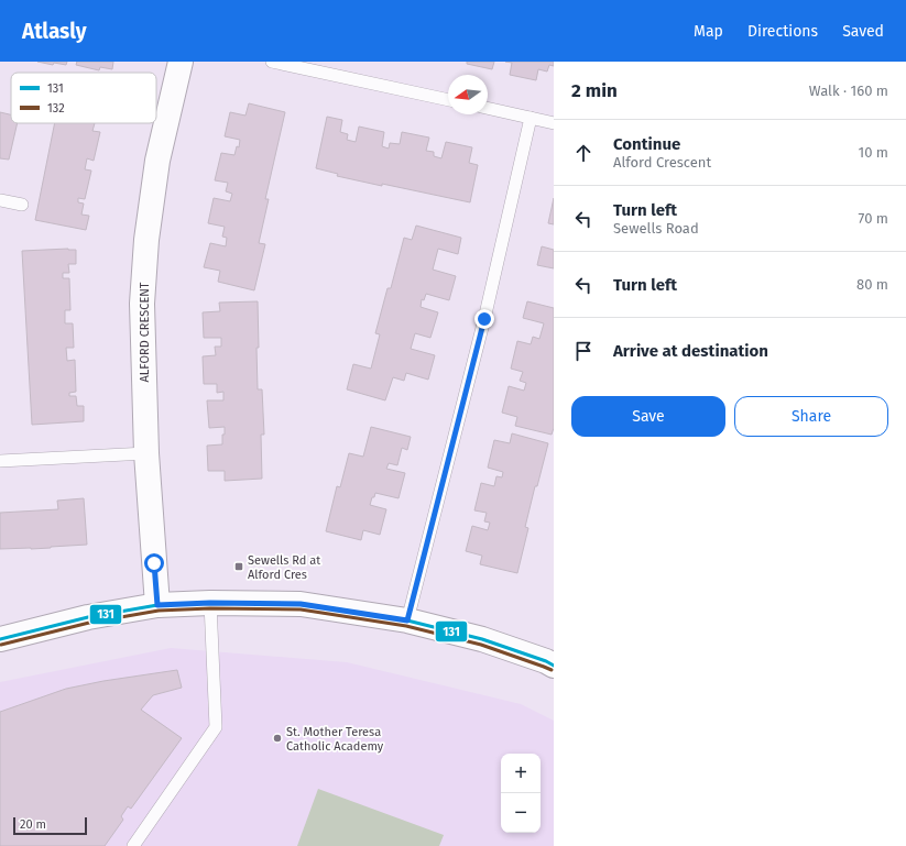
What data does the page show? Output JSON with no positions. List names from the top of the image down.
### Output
{
  "streets": {
    "street": ["ALFORD CRESCENT"]
  },
  "places": {
    "transit": ["Sewells Rd at Alford Cres"],
    "other": ["St. Mother Teresa Catholic Academy"]
  },
  "lines": ["transit line 131", "transit line 132"],
  "legend": ["131", "132"],
  "scale_bar": "20 m",
  "north": "left",
  "page": {
    "header": "Atlasly",
    "nav": ["Map", "Directions", "Saved"],
    "heading": ["2 min", "Walk · 160 m"],
    "list": [
      ["Continue", "Alford Crescent", "10 m"],
      ["Turn left", "Sewells Road", "70 m"],
      ["Turn left", "80 m"],
      "Arrive at destination"
    ],
    "buttons": ["Save", "Share"],
    "map_buttons": ["+", "−"],
    "scale": "20 m"
  }
}
